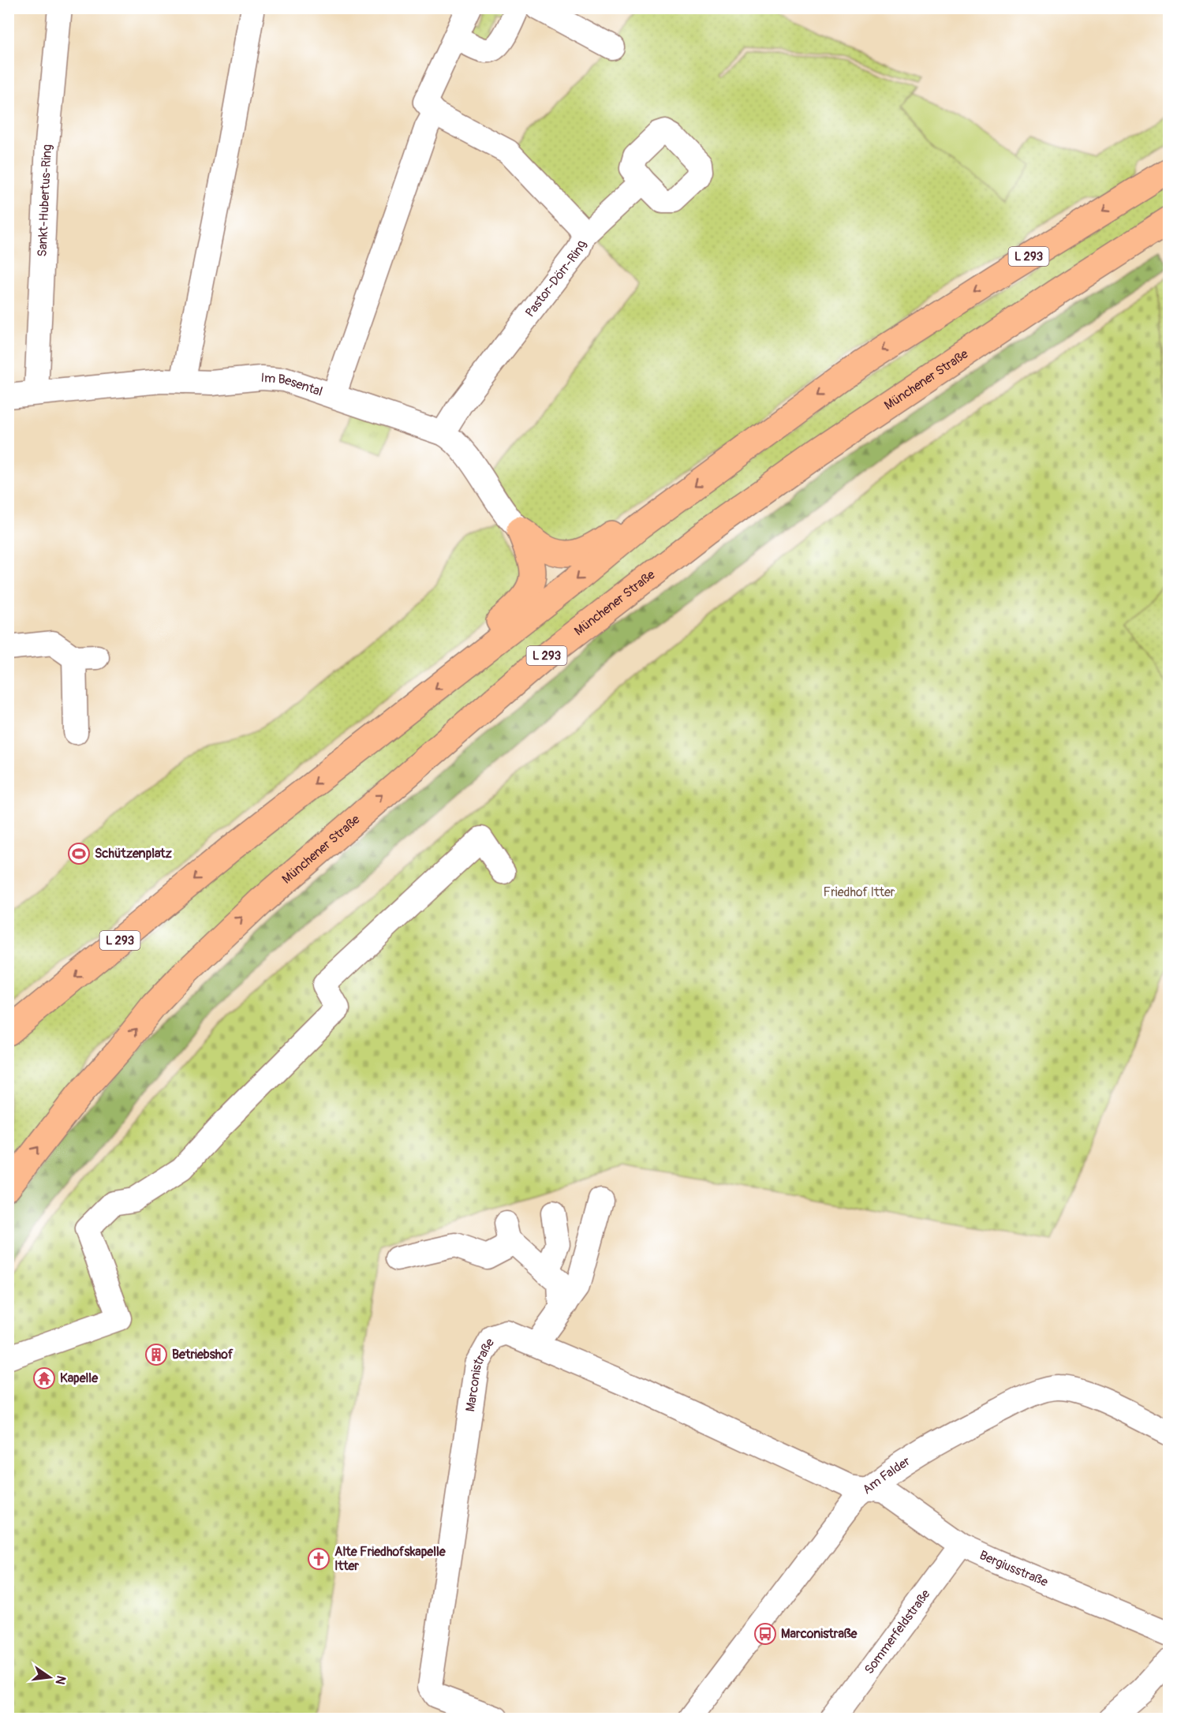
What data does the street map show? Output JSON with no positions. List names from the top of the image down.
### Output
{
  "streets": {
    "main road": ["L 293", "Münchener Straße"],
    "street": [
      "Sankt-Hubertus-Ring",
      "Pastor-Dörr-Ring",
      "Im Besental",
      "Marconistraße",
      "Am Falder",
      "Bergiusstraße",
      "Sommerfeldstraße"
    ]
  },
  "crossings": [
    ["Sankt-Hubertus-Ring", "Im Besental"],
    ["Pastor-Dörr-Ring", "Im Besental"],
    ["Marconistraße", "Am Falder"],
    ["Marconistraße", "Bergiusstraße"],
    ["Am Falder", "Bergiusstraße"],
    ["Bergiusstraße", "Sommerfeldstraße"]
  ],
  "parks": ["Friedhof Itter"],
  "places": {
    "sports": ["Schützenplatz"],
    "building": ["Betriebshof"],
    "temple": ["Kapelle"],
    "church": ["Alte Friedhofskapelle Itter"],
    "bus stop": ["Marconistraße"]
  },
  "north": "right"
}
